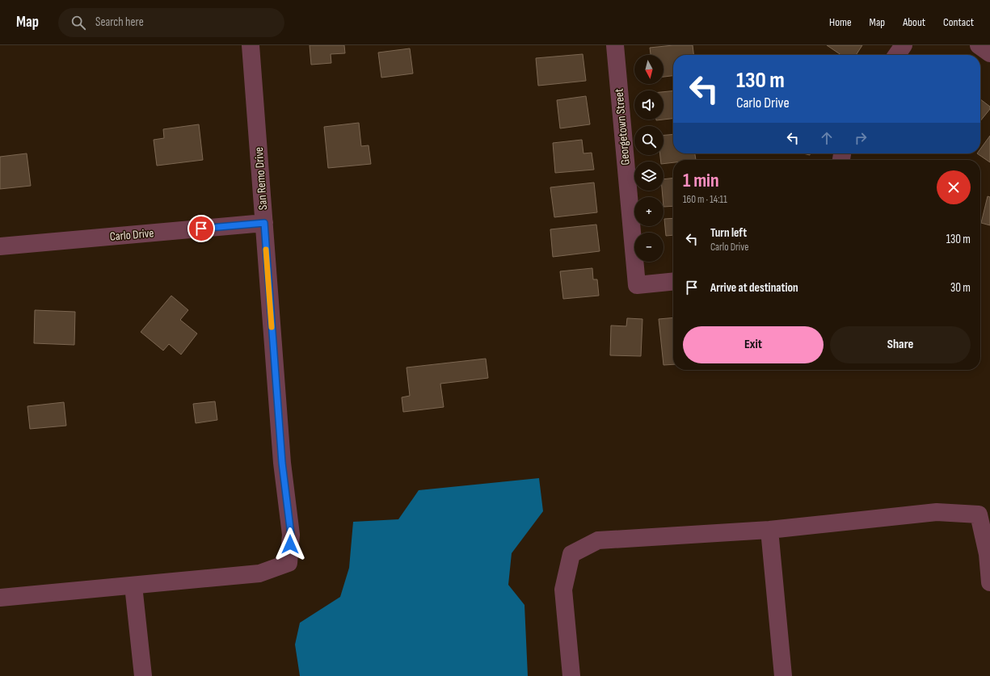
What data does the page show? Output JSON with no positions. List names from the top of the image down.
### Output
{
  "streets": {
    "street": ["Georgetown Street", "San Remo Drive", "Carlo Drive"]
  },
  "crossings": [
    ["San Remo Drive", "Carlo Drive"]
  ],
  "north": "bottom",
  "page": {
    "header": "Map",
    "search": "Search here",
    "nav": [
      "Home",
      "Map",
      "About",
      "Contact"
    ],
    "map_buttons": ["+", "−"],
    "turn": ["130 m", "Carlo Drive"],
    "heading": ["1 min", "160 m · 14:11"],
    "list": [
      {
        "name": "Turn left",
        "note": "Carlo Drive",
        "value": "130 m"
      },
      {
        "name": "Arrive at destination",
        "value": "30 m"
      }
    ],
    "buttons": ["Exit", "Share"]
  }
}
